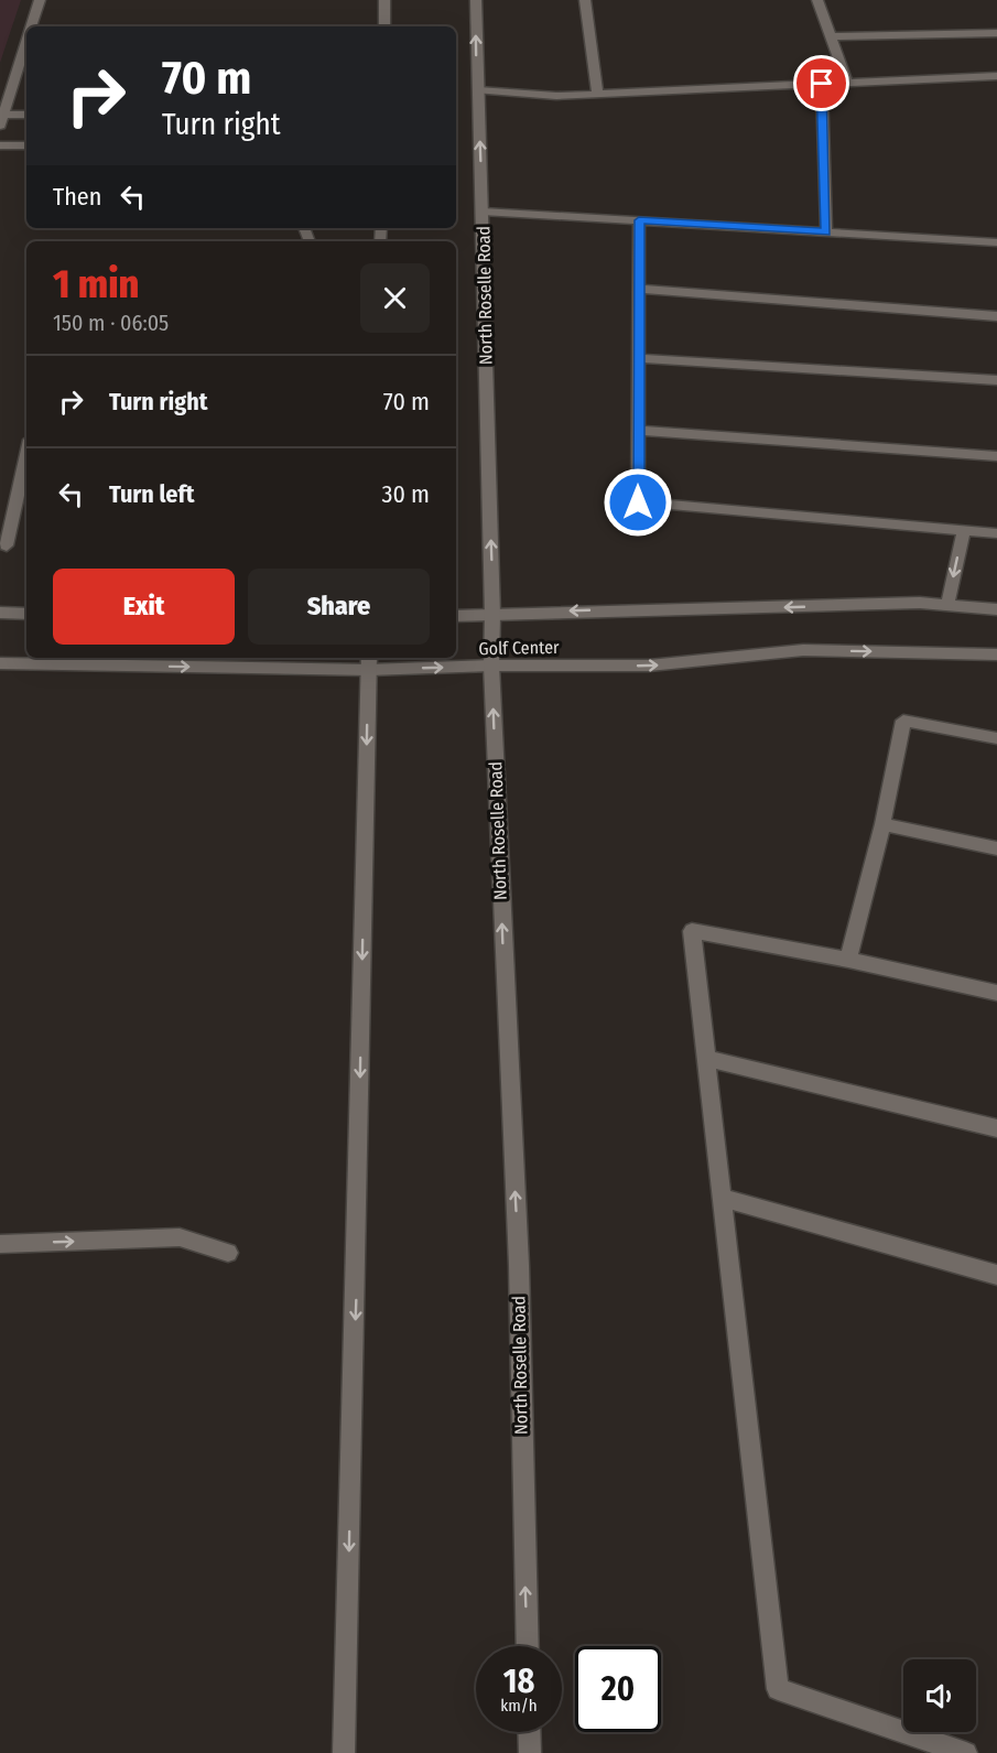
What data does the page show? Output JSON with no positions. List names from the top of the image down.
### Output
{
  "streets": {
    "main road": ["North Roselle Road", "Golf Center"]
  },
  "crossings": [
    ["North Roselle Road", "Golf Center"]
  ],
  "page": {
    "turn": ["70 m", "Turn right"],
    "then": "Then",
    "heading": ["1 min", "150 m · 06:05"],
    "list": [
      {
        "name": "Turn right",
        "value": "70 m"
      },
      {
        "name": "Turn left",
        "value": "30 m"
      }
    ],
    "buttons": ["Exit", "Share"],
    "speed": "18 km/h",
    "limit": "20"
  }
}
